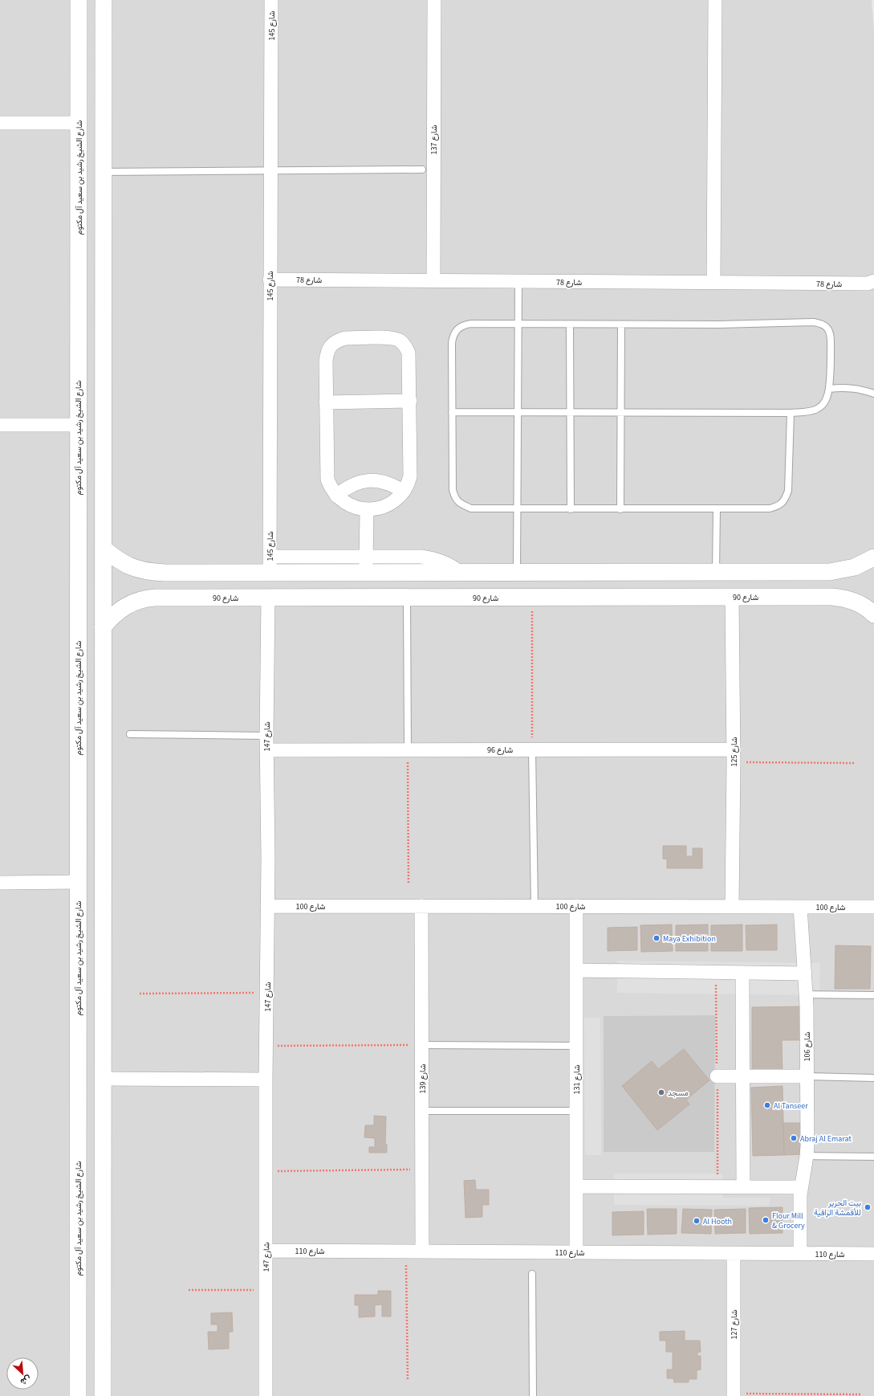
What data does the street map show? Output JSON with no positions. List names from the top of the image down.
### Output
{
  "streets": {
    "street": [
      "شارع 145",
      "شارع 137",
      "شارع الشيخ رشيد بن سعيد آل مكتوم",
      "شارع 78",
      "شارع 90",
      "شارع 147",
      "شارع 96",
      "شارع 125",
      "شارع 100",
      "شارع 106",
      "شارع 139",
      "شارع 131",
      "شارع 110",
      "شارع 127"
    ]
  },
  "crossings": [
    ["شارع 145", "شارع 78"],
    ["شارع 137", "شارع 78"],
    ["شارع 90", "شارع 147"],
    ["شارع 90", "شارع 125"],
    ["شارع 147", "شارع 96"],
    ["شارع 147", "شارع 100"],
    ["شارع 147", "شارع 110"],
    ["شارع 96", "شارع 125"],
    ["شارع 125", "شارع 100"],
    ["شارع 100", "شارع 106"],
    ["شارع 100", "شارع 139"],
    ["شارع 100", "شارع 131"],
    ["شارع 106", "شارع 110"],
    ["شارع 139", "شارع 110"],
    ["شارع 131", "شارع 110"],
    ["شارع 110", "شارع 127"]
  ],
  "places": [
    "Maya Exhibition",
    "مسجد",
    "Al Tanseer",
    "Abraj Al Emarat",
    "بيت الحرير للأقمشة الراقية",
    "Flour Mill & Grocery",
    "Al Hooth"
  ],
  "north": "bottom right"
}
